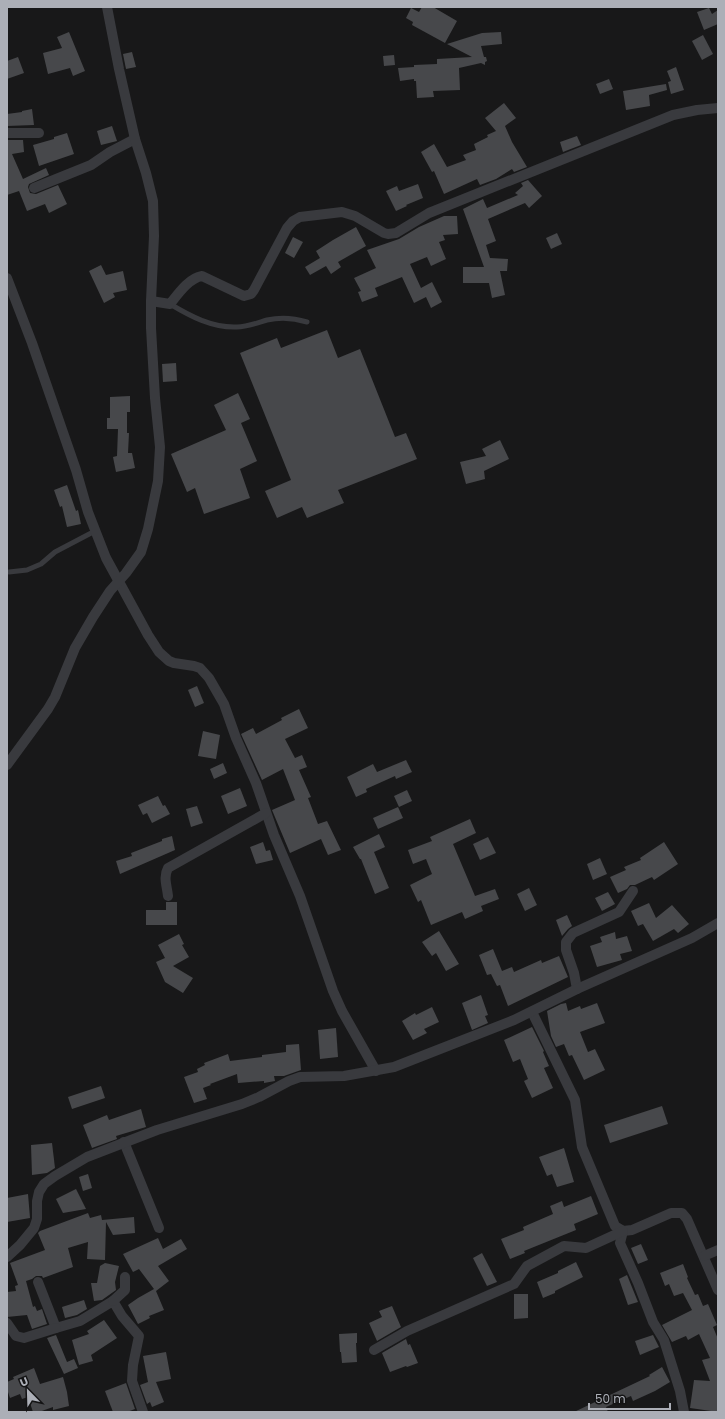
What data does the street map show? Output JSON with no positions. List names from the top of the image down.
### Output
{
  "scale_bar": "50 m",
  "north": "top left"
}
